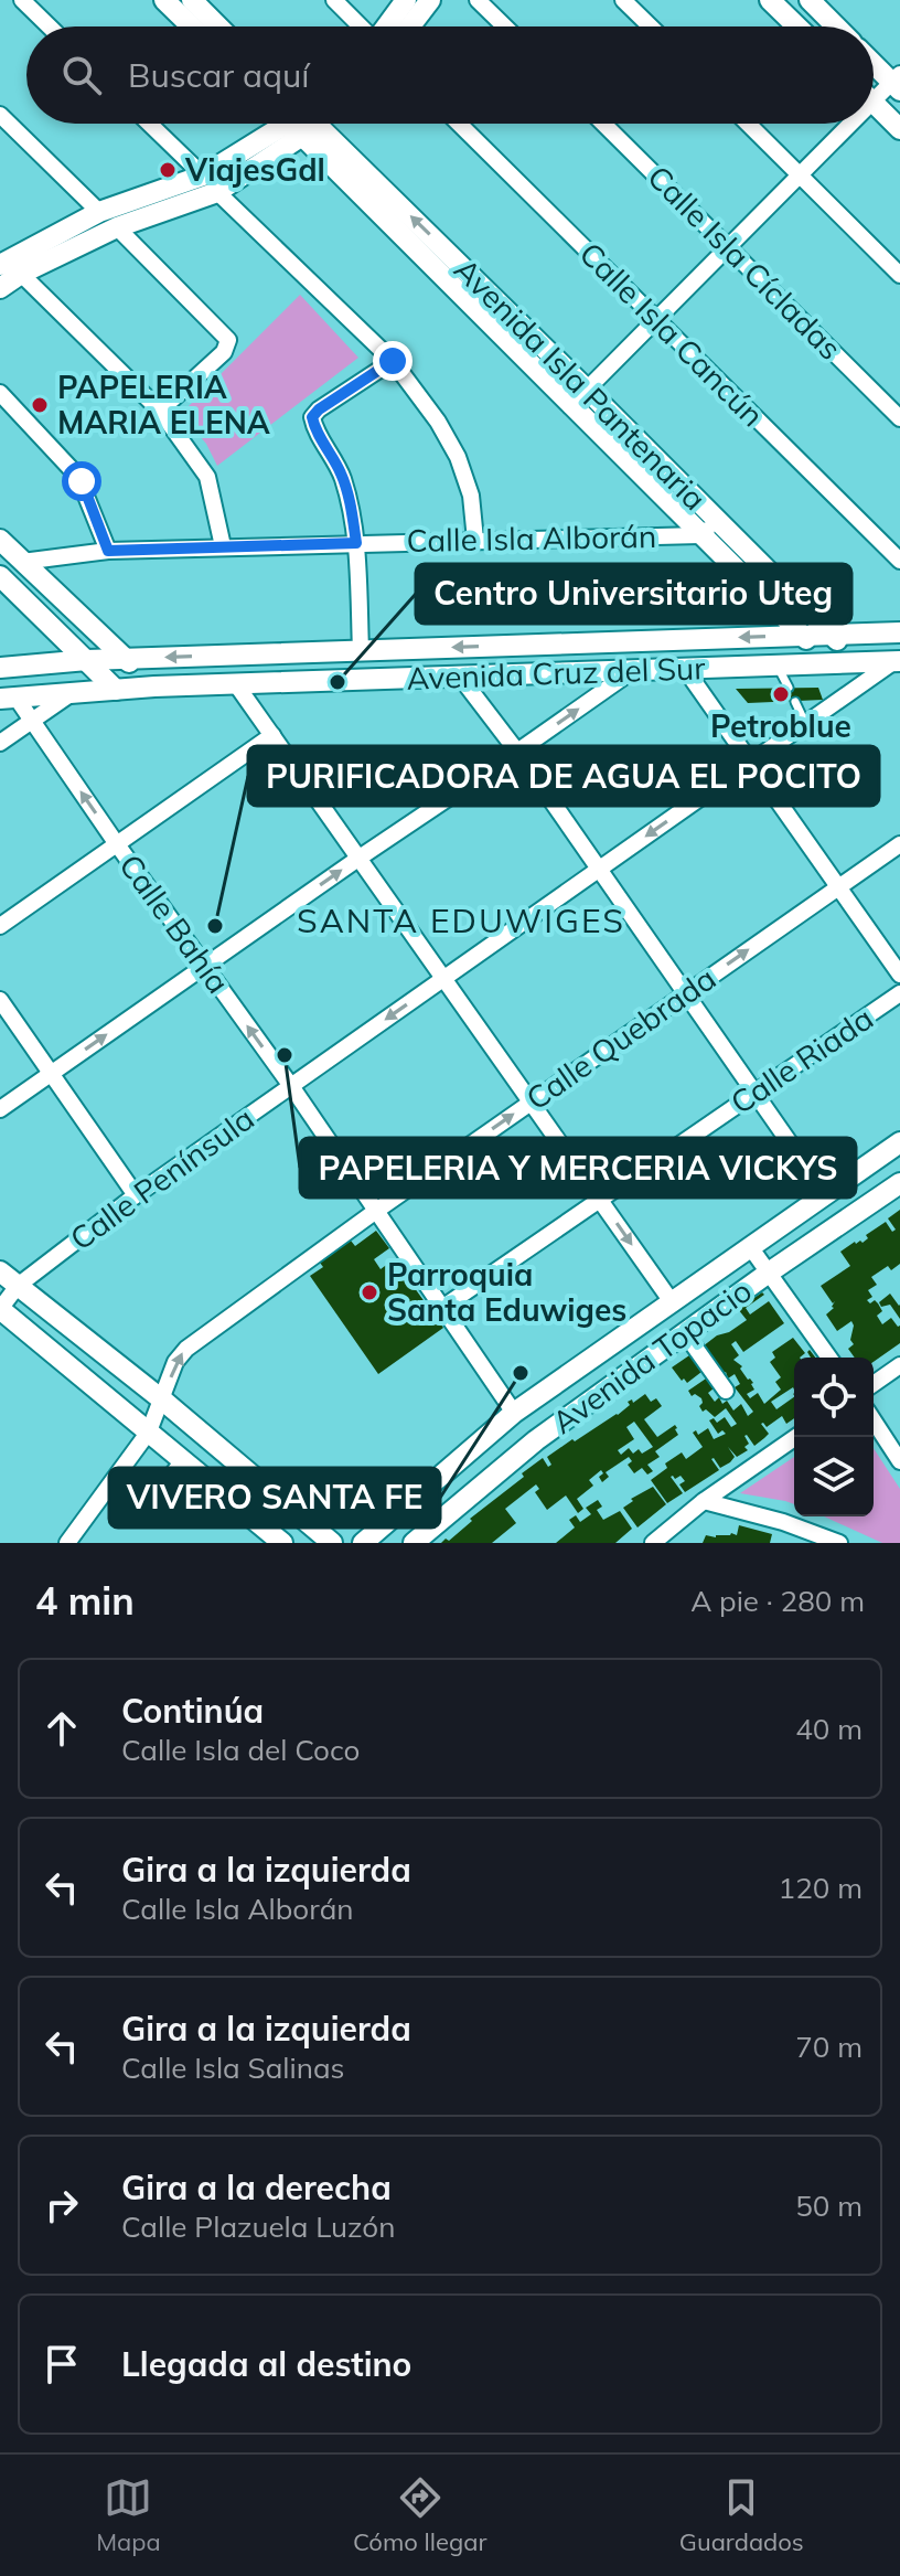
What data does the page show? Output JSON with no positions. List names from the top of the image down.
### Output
{
  "streets": {
    "street": [
      "Calle Isla Cícladas",
      "Calle Isla Cancún",
      "Avenida Isla Pantenaria",
      "Calle Isla Alborán",
      "Avenida Cruz del Sur",
      "Calle Bahía",
      "Calle Quebrada",
      "Calle Riada",
      "Calle Península",
      "Avenida Topacio"
    ]
  },
  "crossings": [
    ["Avenida Isla Pantenaria", "Calle Isla Alborán"],
    ["Avenida Isla Pantenaria", "Avenida Cruz del Sur"],
    ["Avenida Cruz del Sur", "Calle Bahía"],
    ["Avenida Cruz del Sur", "Calle Península"],
    ["Calle Bahía", "Calle Quebrada"],
    ["Calle Bahía", "Calle Riada"],
    ["Calle Bahía", "Calle Península"],
    ["Calle Bahía", "Avenida Topacio"]
  ],
  "one_way": ["Calle Quebrada"],
  "districts": ["SANTA EDUWIGES"],
  "places": [
    "ViajesGdl",
    "PAPELERIA MARIA ELENA",
    "Centro Universitario Uteg",
    "Petroblue",
    "PURIFICADORA DE AGUA EL POCITO",
    "PAPELERIA Y MERCERIA VICKYS",
    "Parroquia Santa Eduwiges",
    "VIVERO SANTA FE"
  ],
  "page": {
    "search": "Buscar aquí",
    "heading": ["4 min", "A pie · 280 m"],
    "list": [
      ["Continúa", "Calle Isla del Coco", "40 m"],
      ["Gira a la izquierda", "Calle Isla Alborán", "120 m"],
      ["Gira a la izquierda", "Calle Isla Salinas", "70 m"],
      ["Gira a la derecha", "Calle Plazuela Luzón", "50 m"],
      "Llegada al destino"
    ],
    "nav": ["Mapa", "Cómo llegar", "Guardados"]
  }
}
